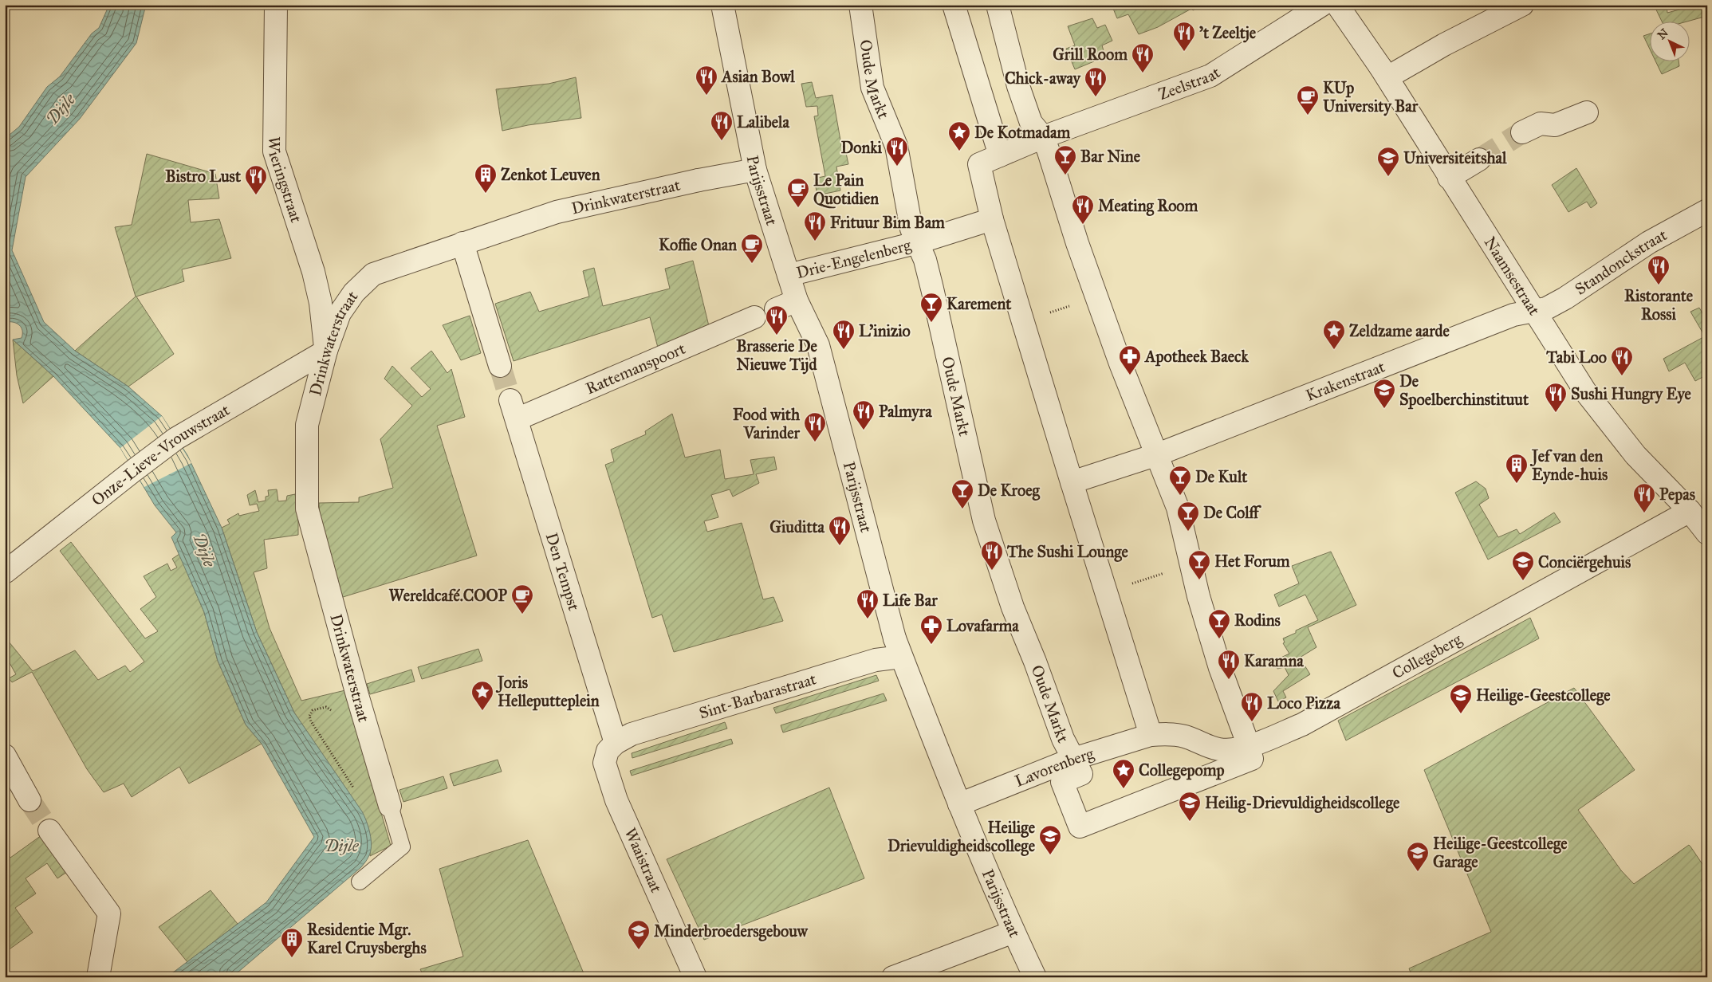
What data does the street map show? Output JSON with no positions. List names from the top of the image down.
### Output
{
  "streets": {
    "street": [
      "Oude Markt",
      "Zeelstraat",
      "Wieringstraat",
      "Parijsstraat",
      "Drinkwaterstraat",
      "Drie-Engelenberg",
      "Standonckstraat",
      "Naamsestraat",
      "Rattemanspoort",
      "Krakenstraat",
      "Onze-Lieve-Vrouwstraat",
      "Den Tempst",
      "Collegeberg",
      "Sint-Barbarastraat",
      "Lavorenberg",
      "Waaistraat"
    ]
  },
  "crossings": [
    ["Oude Markt", "Drie-Engelenberg"],
    ["Oude Markt", "Collegeberg"],
    ["Oude Markt", "Lavorenberg"],
    ["Wieringstraat", "Drinkwaterstraat"],
    ["Wieringstraat", "Onze-Lieve-Vrouwstraat"],
    ["Parijsstraat", "Drinkwaterstraat"],
    ["Parijsstraat", "Drie-Engelenberg"],
    ["Parijsstraat", "Sint-Barbarastraat"],
    ["Parijsstraat", "Lavorenberg"],
    ["Drinkwaterstraat", "Onze-Lieve-Vrouwstraat"],
    ["Standonckstraat", "Naamsestraat"],
    ["Standonckstraat", "Krakenstraat"],
    ["Naamsestraat", "Krakenstraat"],
    ["Naamsestraat", "Collegeberg"],
    ["Rattemanspoort", "Den Tempst"],
    ["Den Tempst", "Sint-Barbarastraat"],
    ["Den Tempst", "Waaistraat"],
    ["Collegeberg", "Lavorenberg"],
    ["Sint-Barbarastraat", "Waaistraat"]
  ],
  "water": ["Dijle"],
  "places": {
    "restaurant": [
      "'t Zeeltje",
      "Grill Room",
      "Asian Bowl",
      "Chick-away",
      "Lalibela",
      "Donki",
      "Bistro Lust",
      "Meating Room",
      "Frituur Bim Bam",
      "Ristorante Rossi",
      "Brasserie De Nieuwe Tijd",
      "L'inizio",
      "Tabi Loo",
      "Sushi Hungry Eye",
      "Palmyra",
      "Food with Varinder",
      "Pepas",
      "Giuditta",
      "The Sushi Lounge",
      "Life Bar",
      "Karamna",
      "Loco Pizza"
    ],
    "cafe": [
      "KUp University Bar",
      "Le Pain Quotidien",
      "Koffie Onan",
      "Wereldcafé.COOP"
    ],
    "place": [
      "De Kotmadam",
      "Zeldzame aarde",
      "Joris Helleputteplein",
      "Collegepomp"
    ],
    "bar": [
      "Bar Nine",
      "Karement",
      "De Kult",
      "De Kroeg",
      "De Colff",
      "Het Forum",
      "Rodins"
    ],
    "school or university": [
      "Universiteitshal",
      "De Spoelberchinstituut",
      "Conciërgehuis",
      "Heilige-Geestcollege",
      "Heilig-Drievuldigheidscollege",
      "Heilige Drievuldigheidscollege",
      "Heilige-Geestcollege Garage",
      "Minderbroedersgebouw"
    ],
    "building": ["Zenkot Leuven", "Jef van den Eynde-huis", "Residentie Mgr. Karel Cruysberghs"],
    "pharmacy": ["Apotheek Baeck", "Lovafarma"]
  },
  "north": "top left"
}
